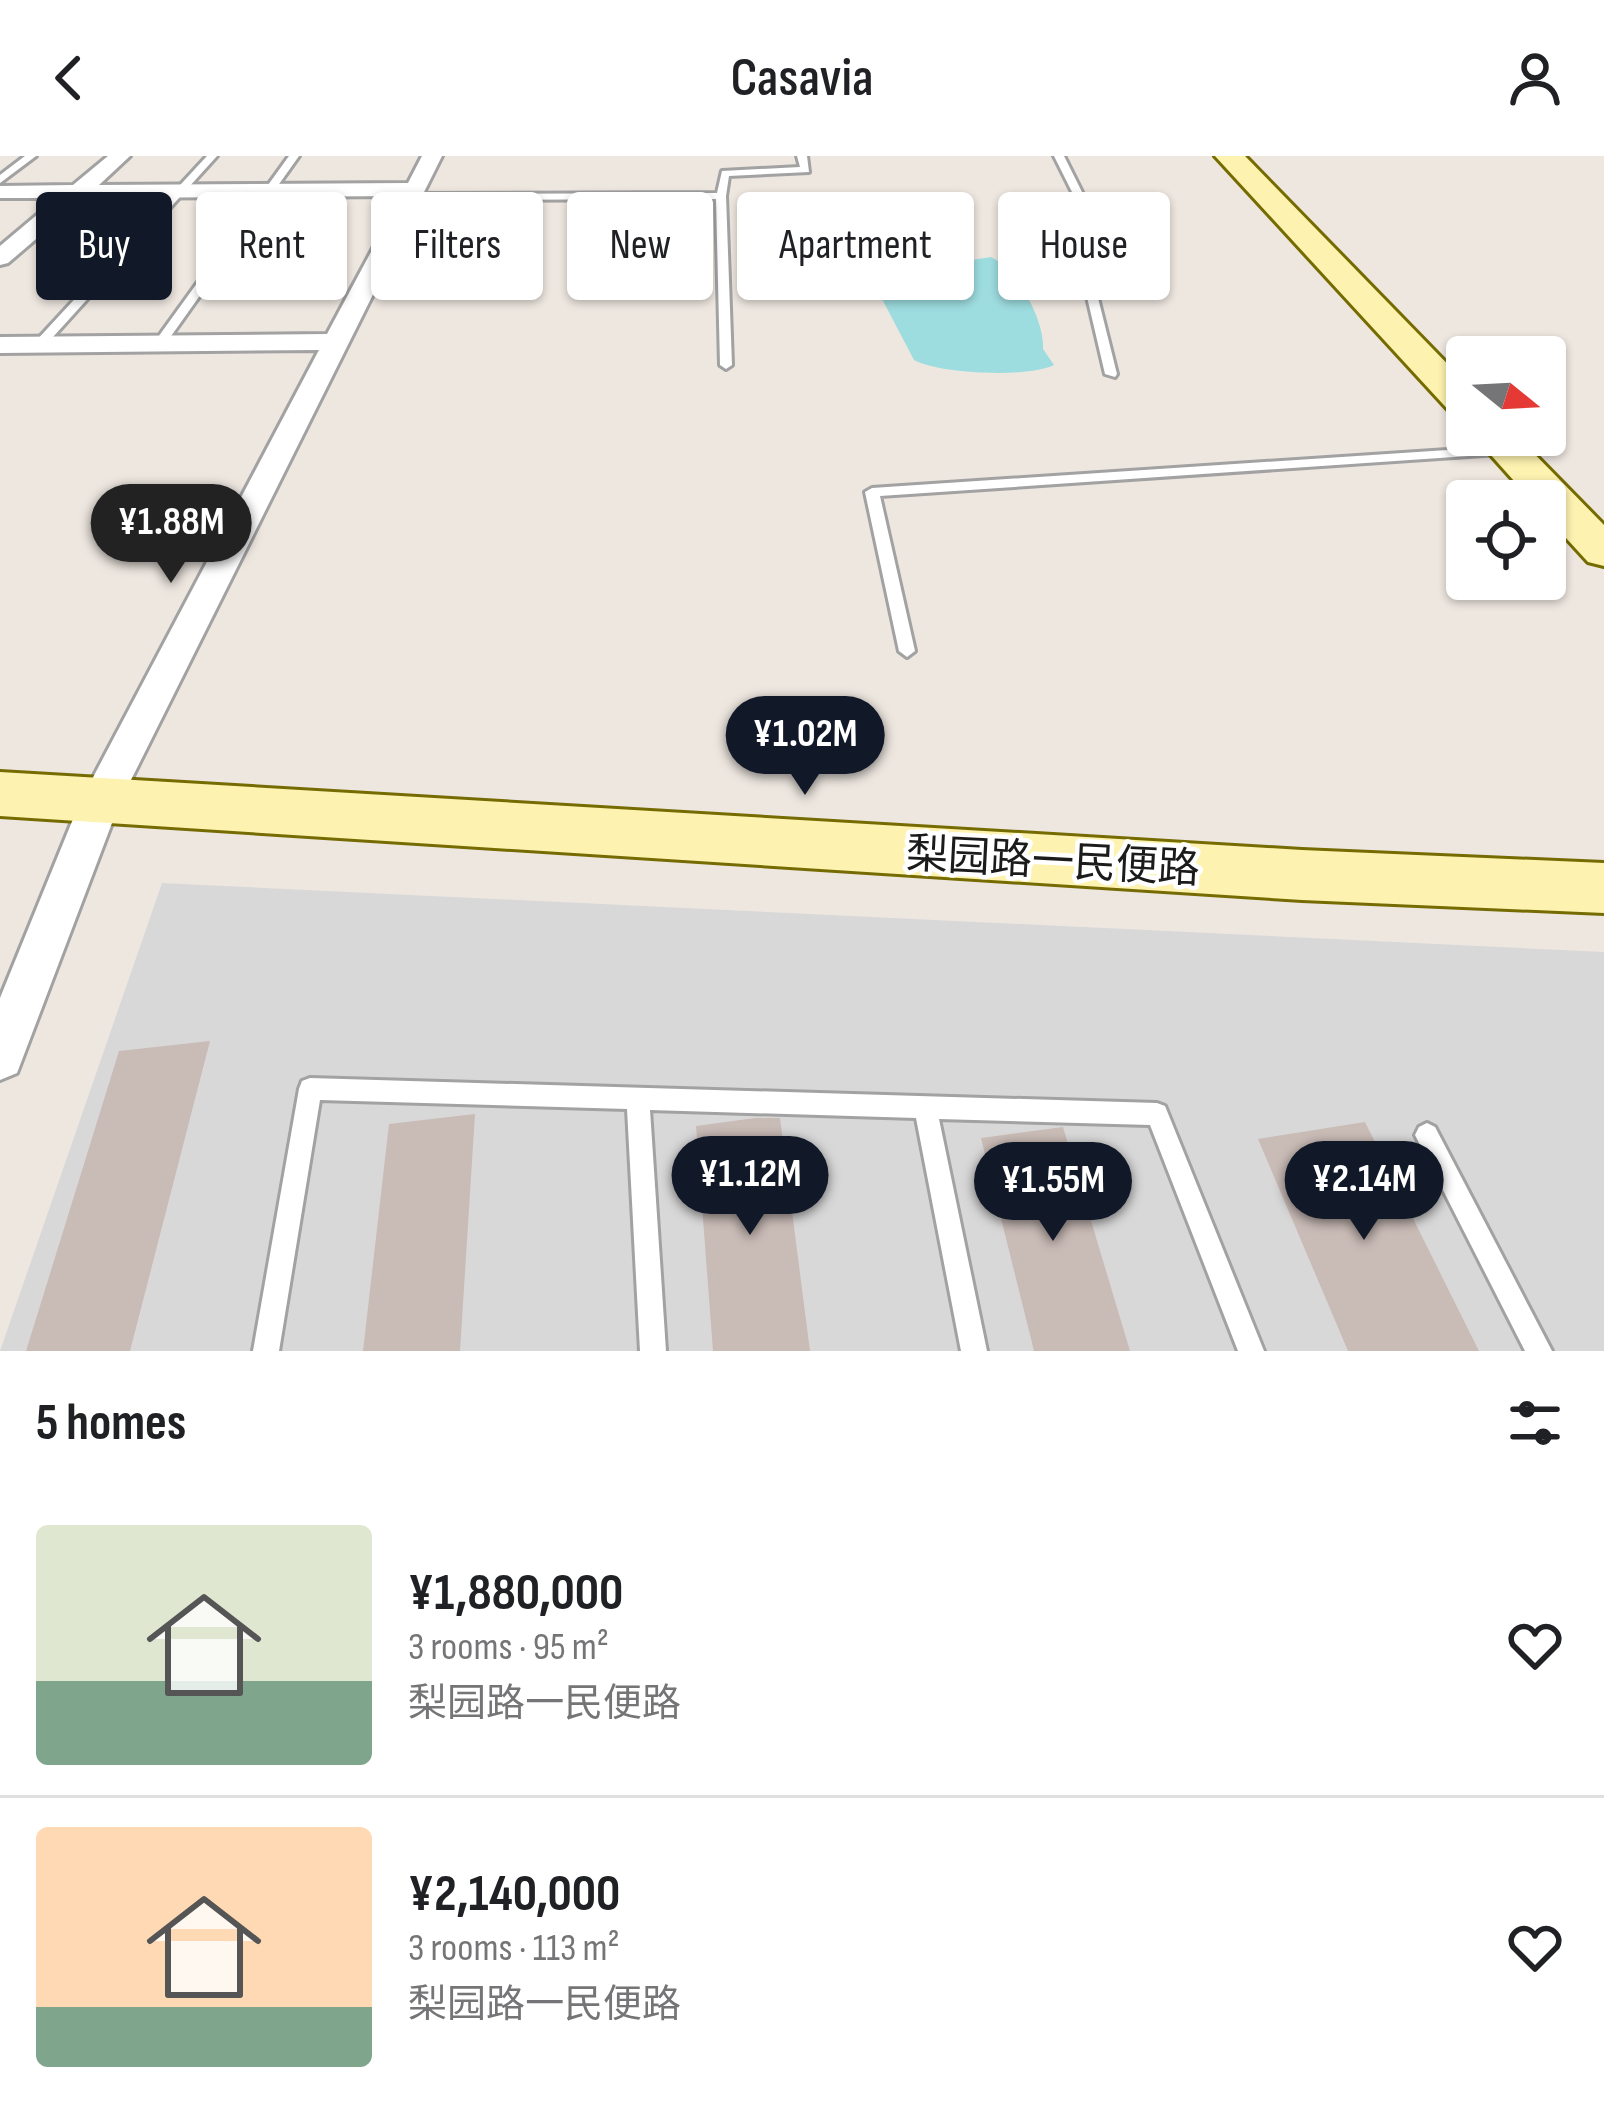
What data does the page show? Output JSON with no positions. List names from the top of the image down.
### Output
{
  "streets": {
    "main road": ["梨园路一民便路"]
  },
  "north": "right",
  "page": {
    "header": "Casavia",
    "chip": [
      "Buy",
      "Rent",
      "Filters",
      "New",
      "Apartment",
      "House"
    ],
    "price": [
      "¥1.88M",
      "¥1.02M",
      "¥1.12M",
      "¥2.14M",
      "¥1.55M"
    ],
    "heading": "5 homes",
    "list": [
      {
        "name": "¥1,880,000",
        "note": "3 rooms · 95 m² · 梨园路一民便路"
      },
      {
        "name": "¥2,140,000",
        "note": "3 rooms · 113 m² · 梨园路一民便路"
      }
    ]
  }
}
